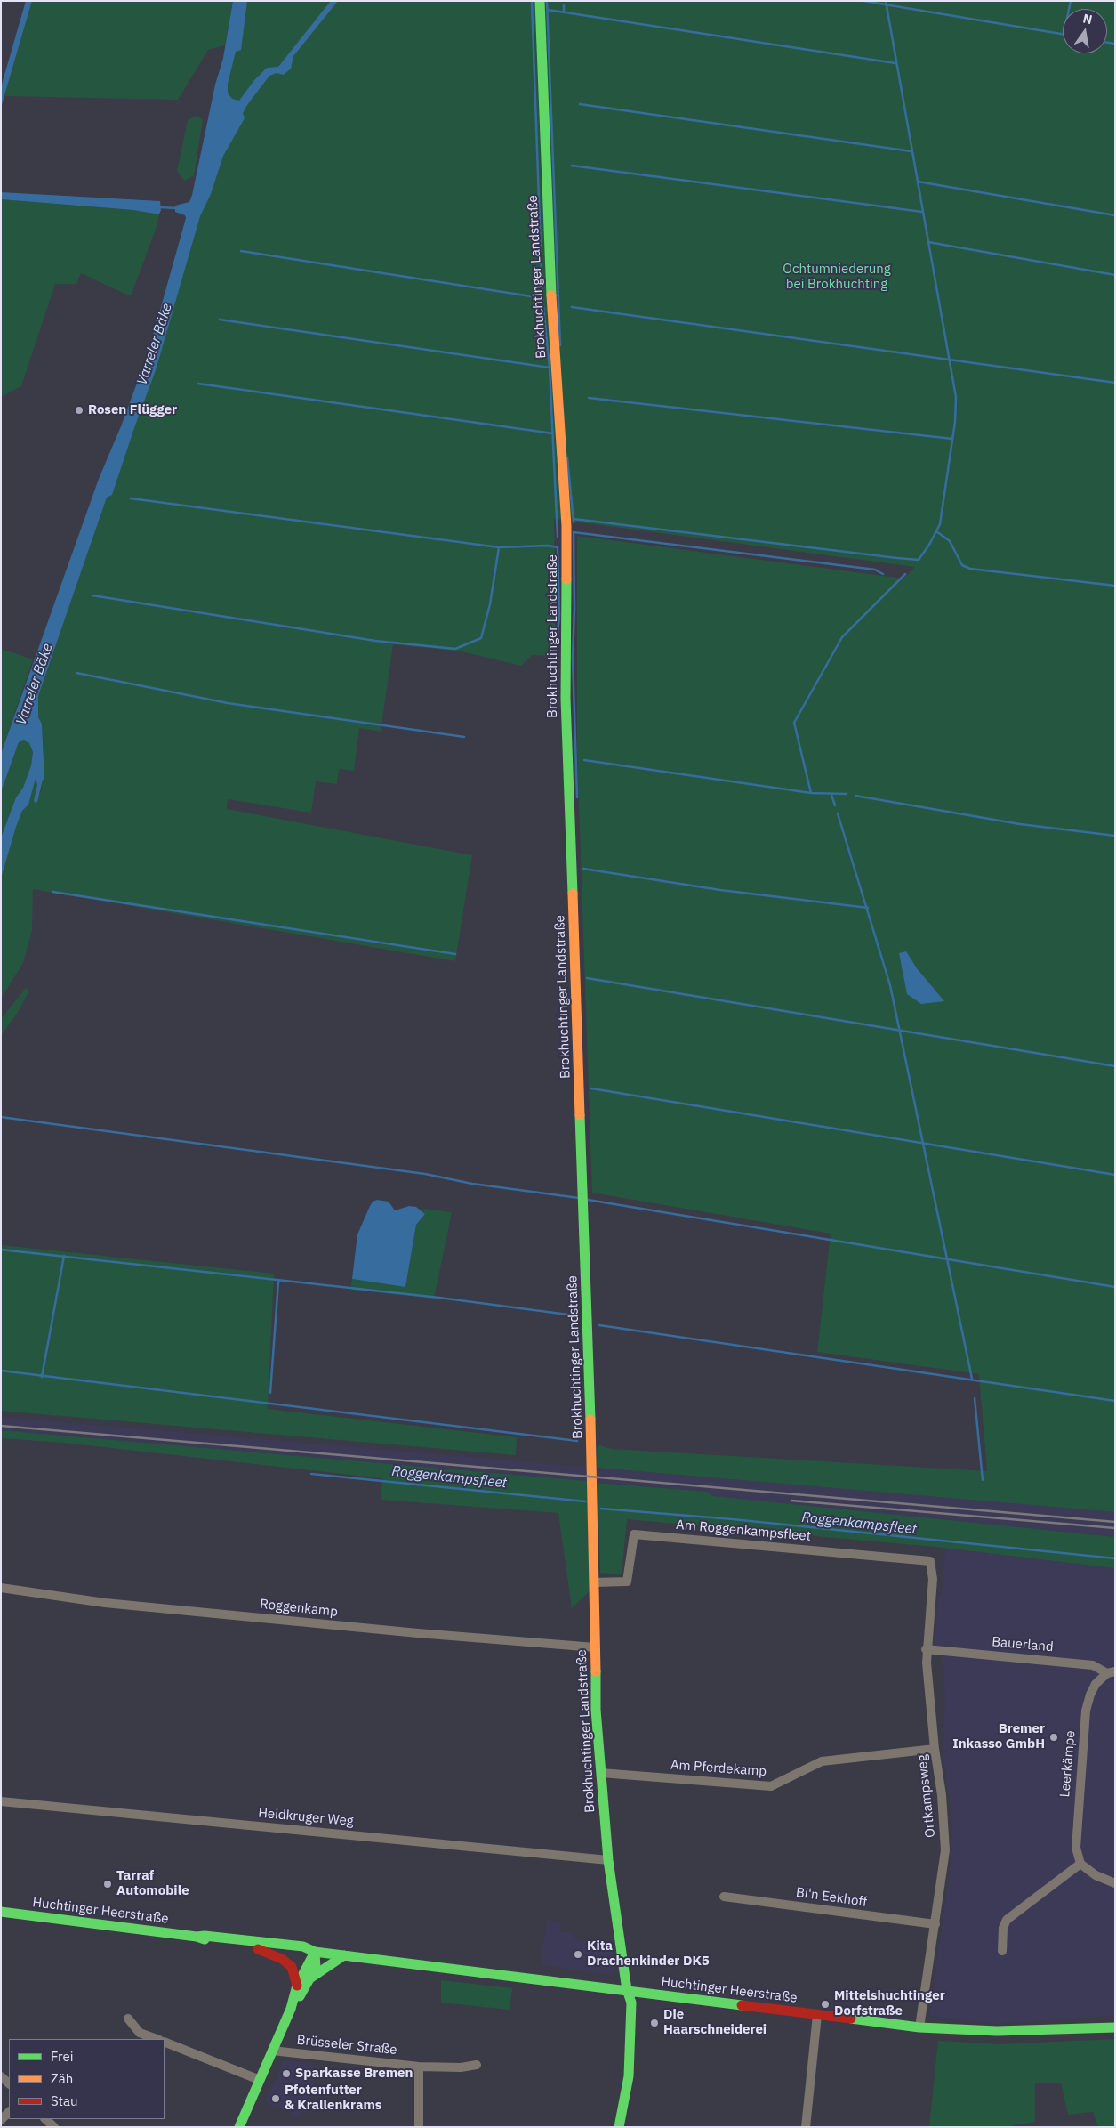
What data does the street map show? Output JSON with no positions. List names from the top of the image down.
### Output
{
  "streets": {
    "street": [
      "Brokhuchtinger Landstraße",
      "Am Roggenkampsfleet",
      "Roggenkamp",
      "Bauerland",
      "Leerkämpe",
      "Am Pferdekamp",
      "Ortkampsweg",
      "Heidkruger Weg",
      "Bi'n Eekhoff",
      "Huchtinger Heerstraße",
      "Brüsseler Straße"
    ]
  },
  "crossings": [
    ["Brokhuchtinger Landstraße", "Am Roggenkampsfleet"],
    ["Brokhuchtinger Landstraße", "Roggenkamp"],
    ["Brokhuchtinger Landstraße", "Am Pferdekamp"],
    ["Brokhuchtinger Landstraße", "Heidkruger Weg"],
    ["Brokhuchtinger Landstraße", "Huchtinger Heerstraße"],
    ["Am Roggenkampsfleet", "Ortkampsweg"],
    ["Bauerland", "Leerkämpe"],
    ["Bauerland", "Ortkampsweg"],
    ["Am Pferdekamp", "Ortkampsweg"],
    ["Ortkampsweg", "Bi'n Eekhoff"],
    ["Ortkampsweg", "Huchtinger Heerstraße"]
  ],
  "water": ["Varreler Bäke", "Roggenkampsfleet"],
  "parks": ["Ochtumniederung bei Brokhuchting"],
  "places": [
    "Rosen Flügger",
    "Bremer Inkasso GmbH",
    "Tarraf Automobile",
    "Kita Drachenkinder DK5",
    "Mittelshuchtinger Dorfstraße",
    "Die Haarschneiderei",
    "Sparkasse Bremen",
    "Pfotenfutter & Krallenkrams"
  ],
  "legend": ["Frei", "Zäh", "Stau"],
  "north": "top"
}
